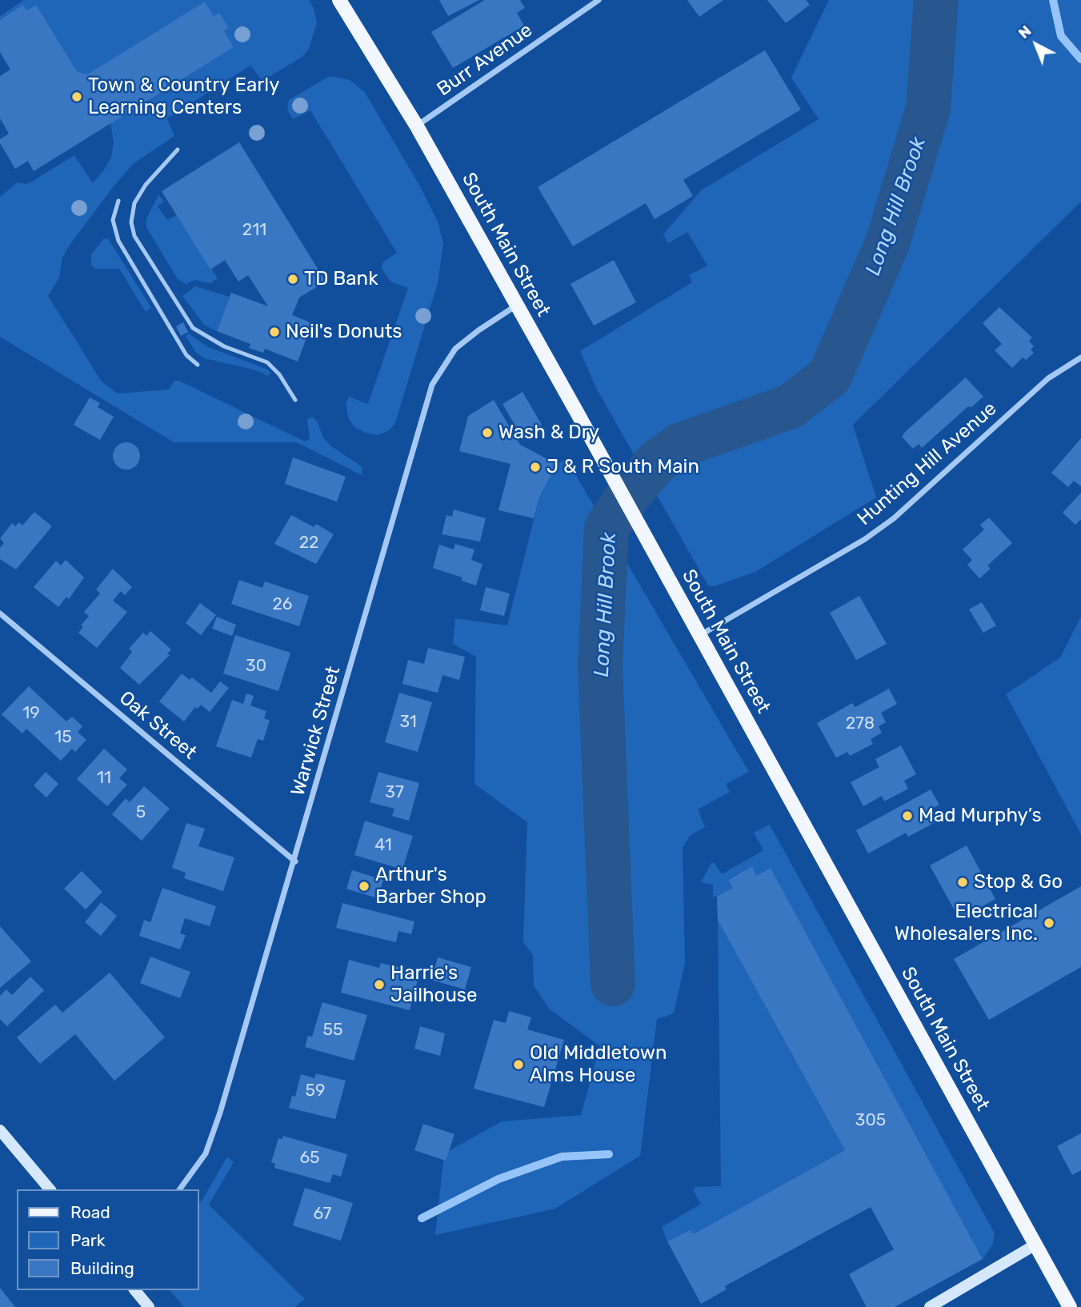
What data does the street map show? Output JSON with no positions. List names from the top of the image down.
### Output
{
  "streets": {
    "main road": ["South Main Street"],
    "street": [
      "Burr Avenue",
      "Hunting Hill Avenue",
      "Oak Street",
      "Warwick Street"
    ]
  },
  "crossings": [
    ["Burr Avenue", "South Main Street"],
    ["South Main Street", "Hunting Hill Avenue"],
    ["South Main Street", "Warwick Street"],
    ["Oak Street", "Warwick Street"]
  ],
  "water": ["Long Hill Brook"],
  "places": [
    "Town & Country Early Learning Centers",
    "TD Bank",
    "Neil's Donuts",
    "Wash & Dry",
    "J & R South Main",
    "Mad Murphy’s",
    "Stop & Go",
    "Arthur's Barber Shop",
    "Electrical Wholesalers Inc.",
    "Harrie's Jailhouse",
    "Old Middletown Alms House"
  ],
  "house_numbers": [
    "211",
    "22",
    "26",
    "30",
    "19",
    "31",
    "278",
    "15",
    "11",
    "37",
    "5",
    "41",
    "55",
    "59",
    "305",
    "65",
    "67"
  ],
  "legend": ["Road", "Park", "Building"],
  "north": "top left"
}
